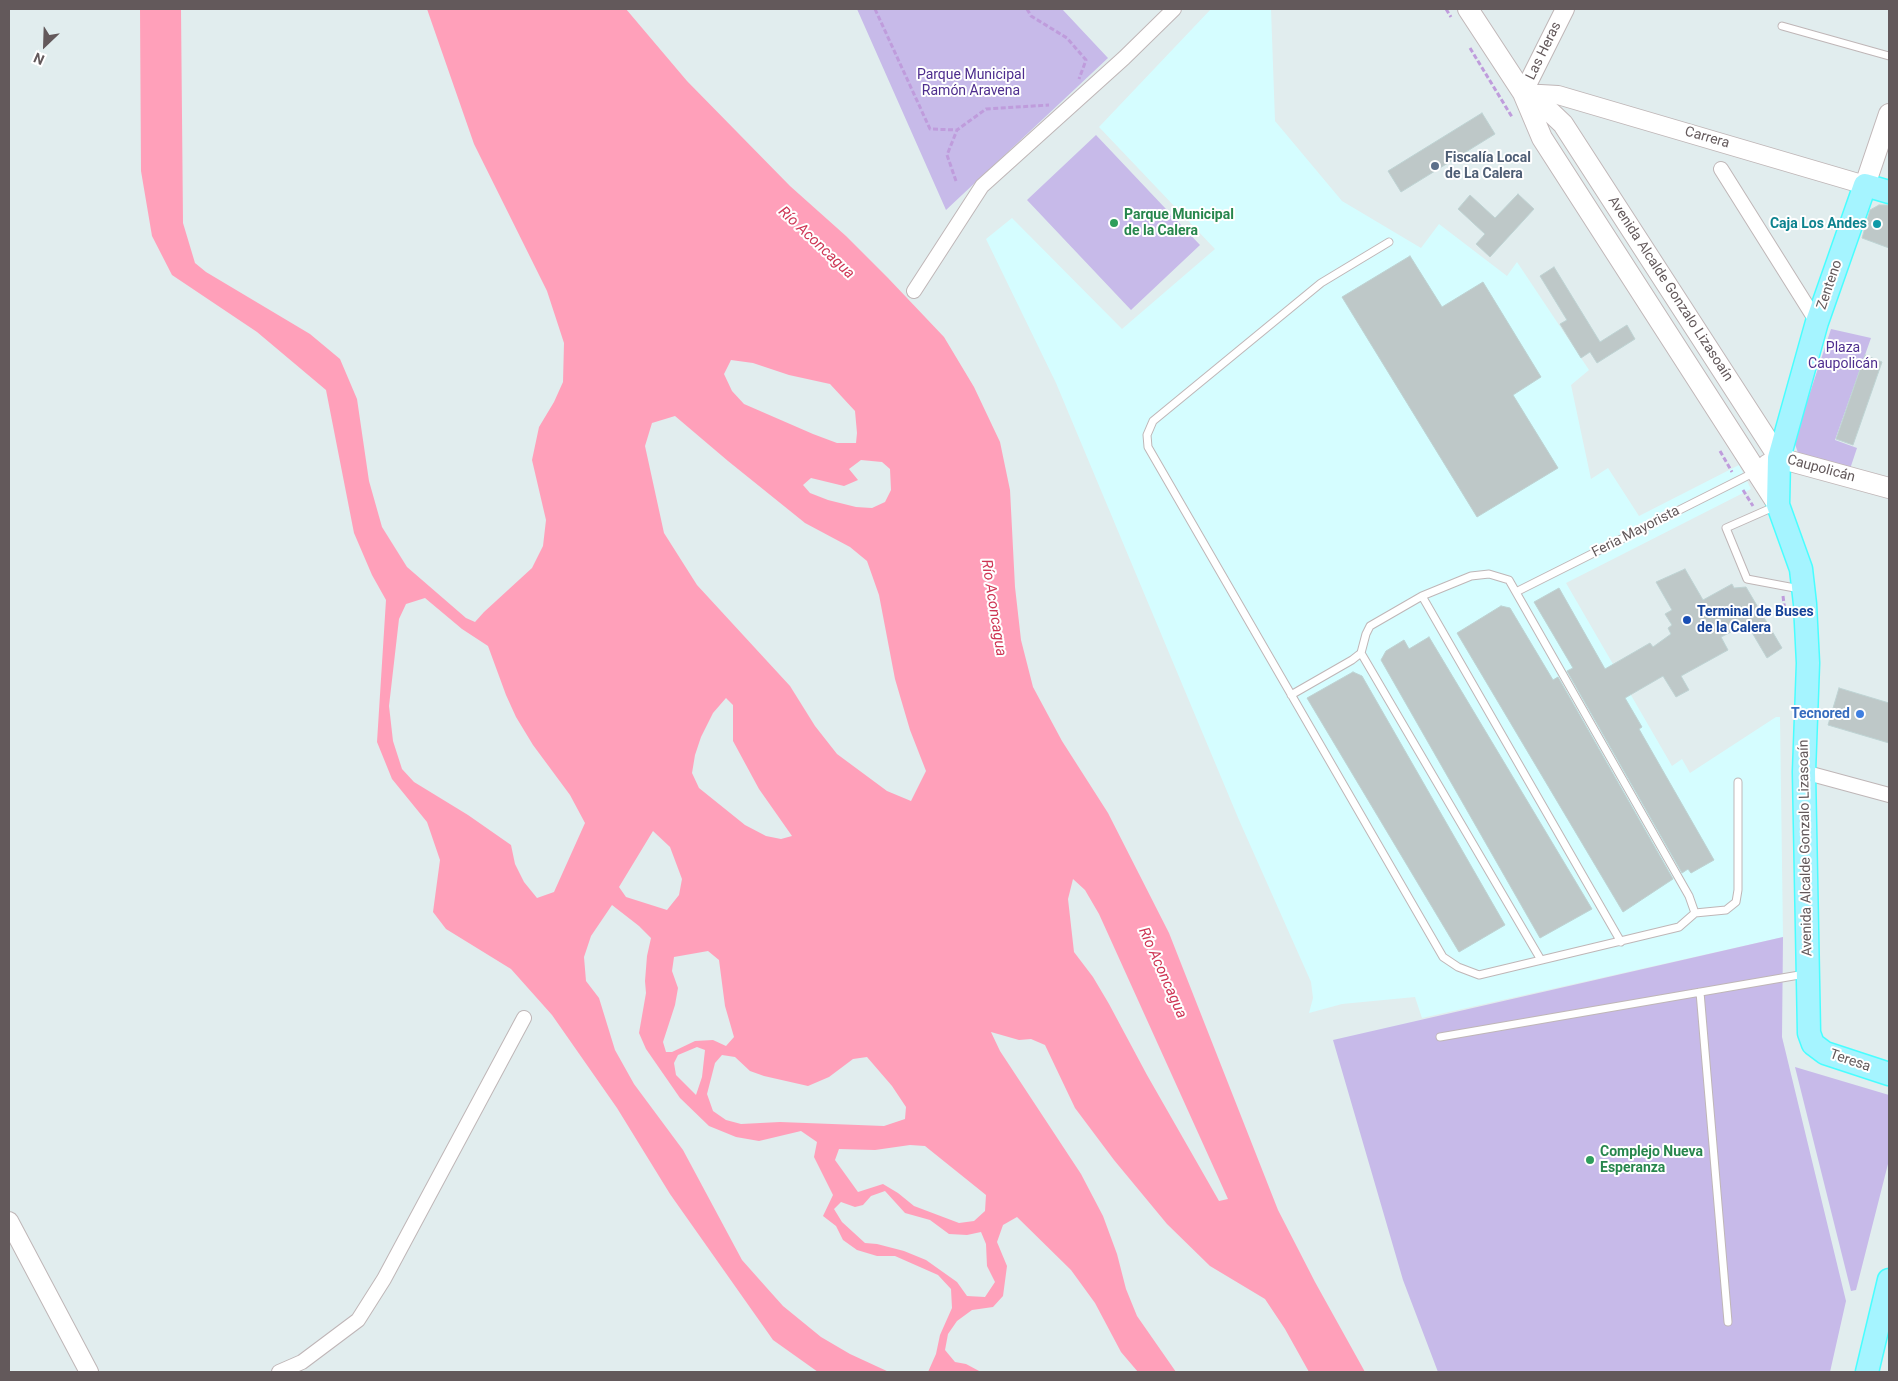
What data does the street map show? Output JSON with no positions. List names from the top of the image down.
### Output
{
  "streets": {
    "main road": [
      "Carrera",
      "Zenteno",
      "Avenida Alcalde Gonzalo Lizasoaín",
      "Caupolicán",
      "Teresa"
    ],
    "street": ["Las Heras"],
    "lane": ["Feria Mayorista"]
  },
  "crossings": [
    ["Las Heras", "Carrera"],
    ["Las Heras", "Avenida Alcalde Gonzalo Lizasoaín"],
    ["Carrera", "Zenteno"],
    ["Carrera", "Avenida Alcalde Gonzalo Lizasoaín"],
    ["Zenteno", "Avenida Alcalde Gonzalo Lizasoaín"],
    ["Zenteno", "Caupolicán"],
    ["Avenida Alcalde Gonzalo Lizasoaín", "Caupolicán"],
    ["Avenida Alcalde Gonzalo Lizasoaín", "Feria Mayorista"],
    ["Avenida Alcalde Gonzalo Lizasoaín", "Teresa"],
    ["Caupolicán", "Feria Mayorista"]
  ],
  "water": ["Río Aconcagua"],
  "parks": ["Parque Municipal Ramón Aravena", "Plaza Caupolicán"],
  "places": [
    "Fiscalía Local de La Calera",
    "Parque Municipal de la Calera",
    "Caja Los Andes",
    "Terminal de Buses de la Calera",
    "Tecnored",
    "Complejo Nueva Esperanza"
  ],
  "north": "bottom left"
}
